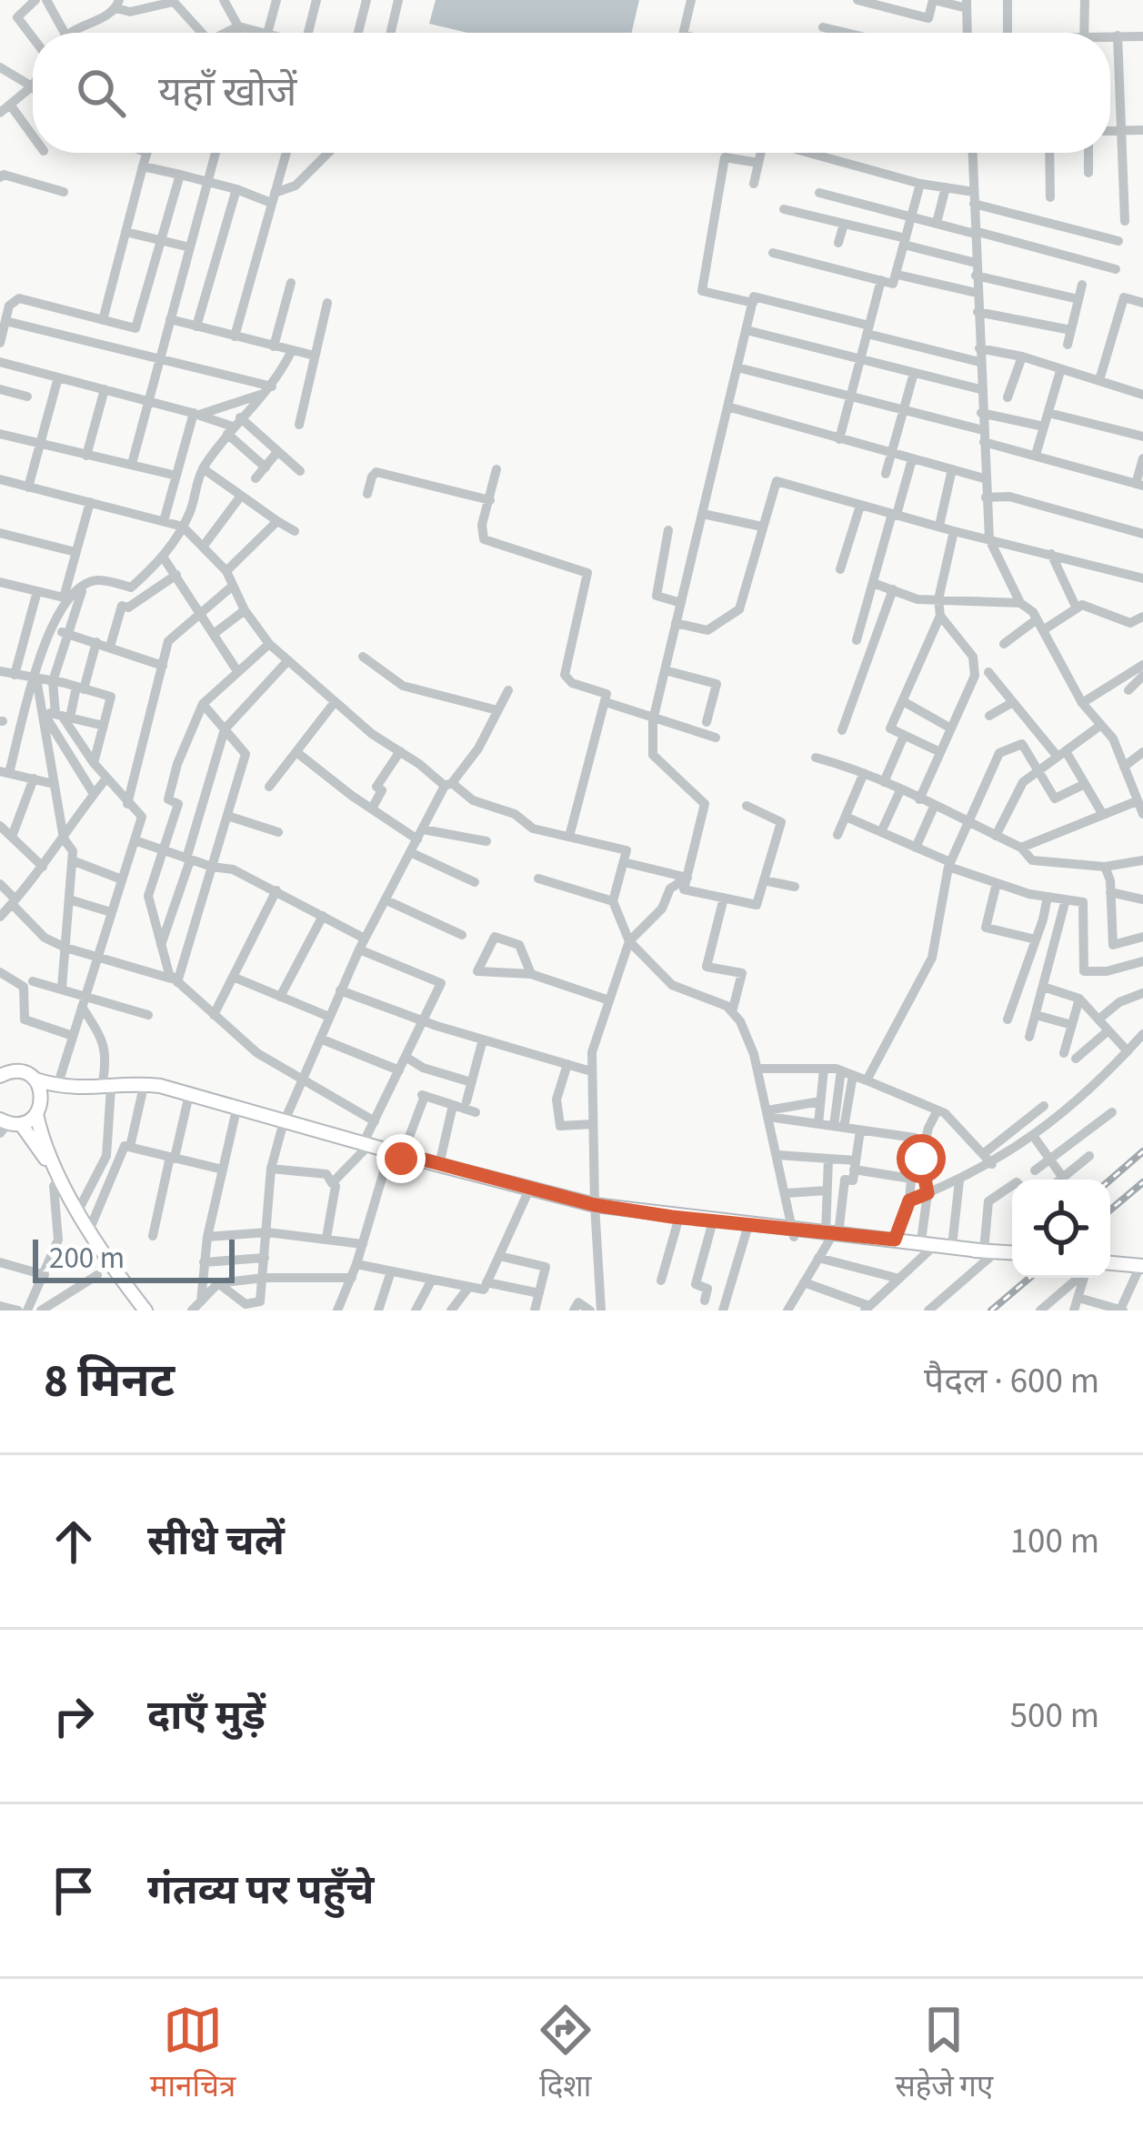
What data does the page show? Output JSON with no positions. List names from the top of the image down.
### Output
{
  "scale_bar": "200 m",
  "page": {
    "search": "यहाँ खोजें",
    "scale": "200 m",
    "heading": ["8 मिनट", "पैदल · 600 m"],
    "list": [
      ["सीधे चलें", "100 m"],
      ["दाएँ मुड़ें", "500 m"],
      "गंतव्य पर पहुँचे"
    ],
    "nav": ["मानचित्र", "दिशा", "सहेजे गए"]
  }
}
